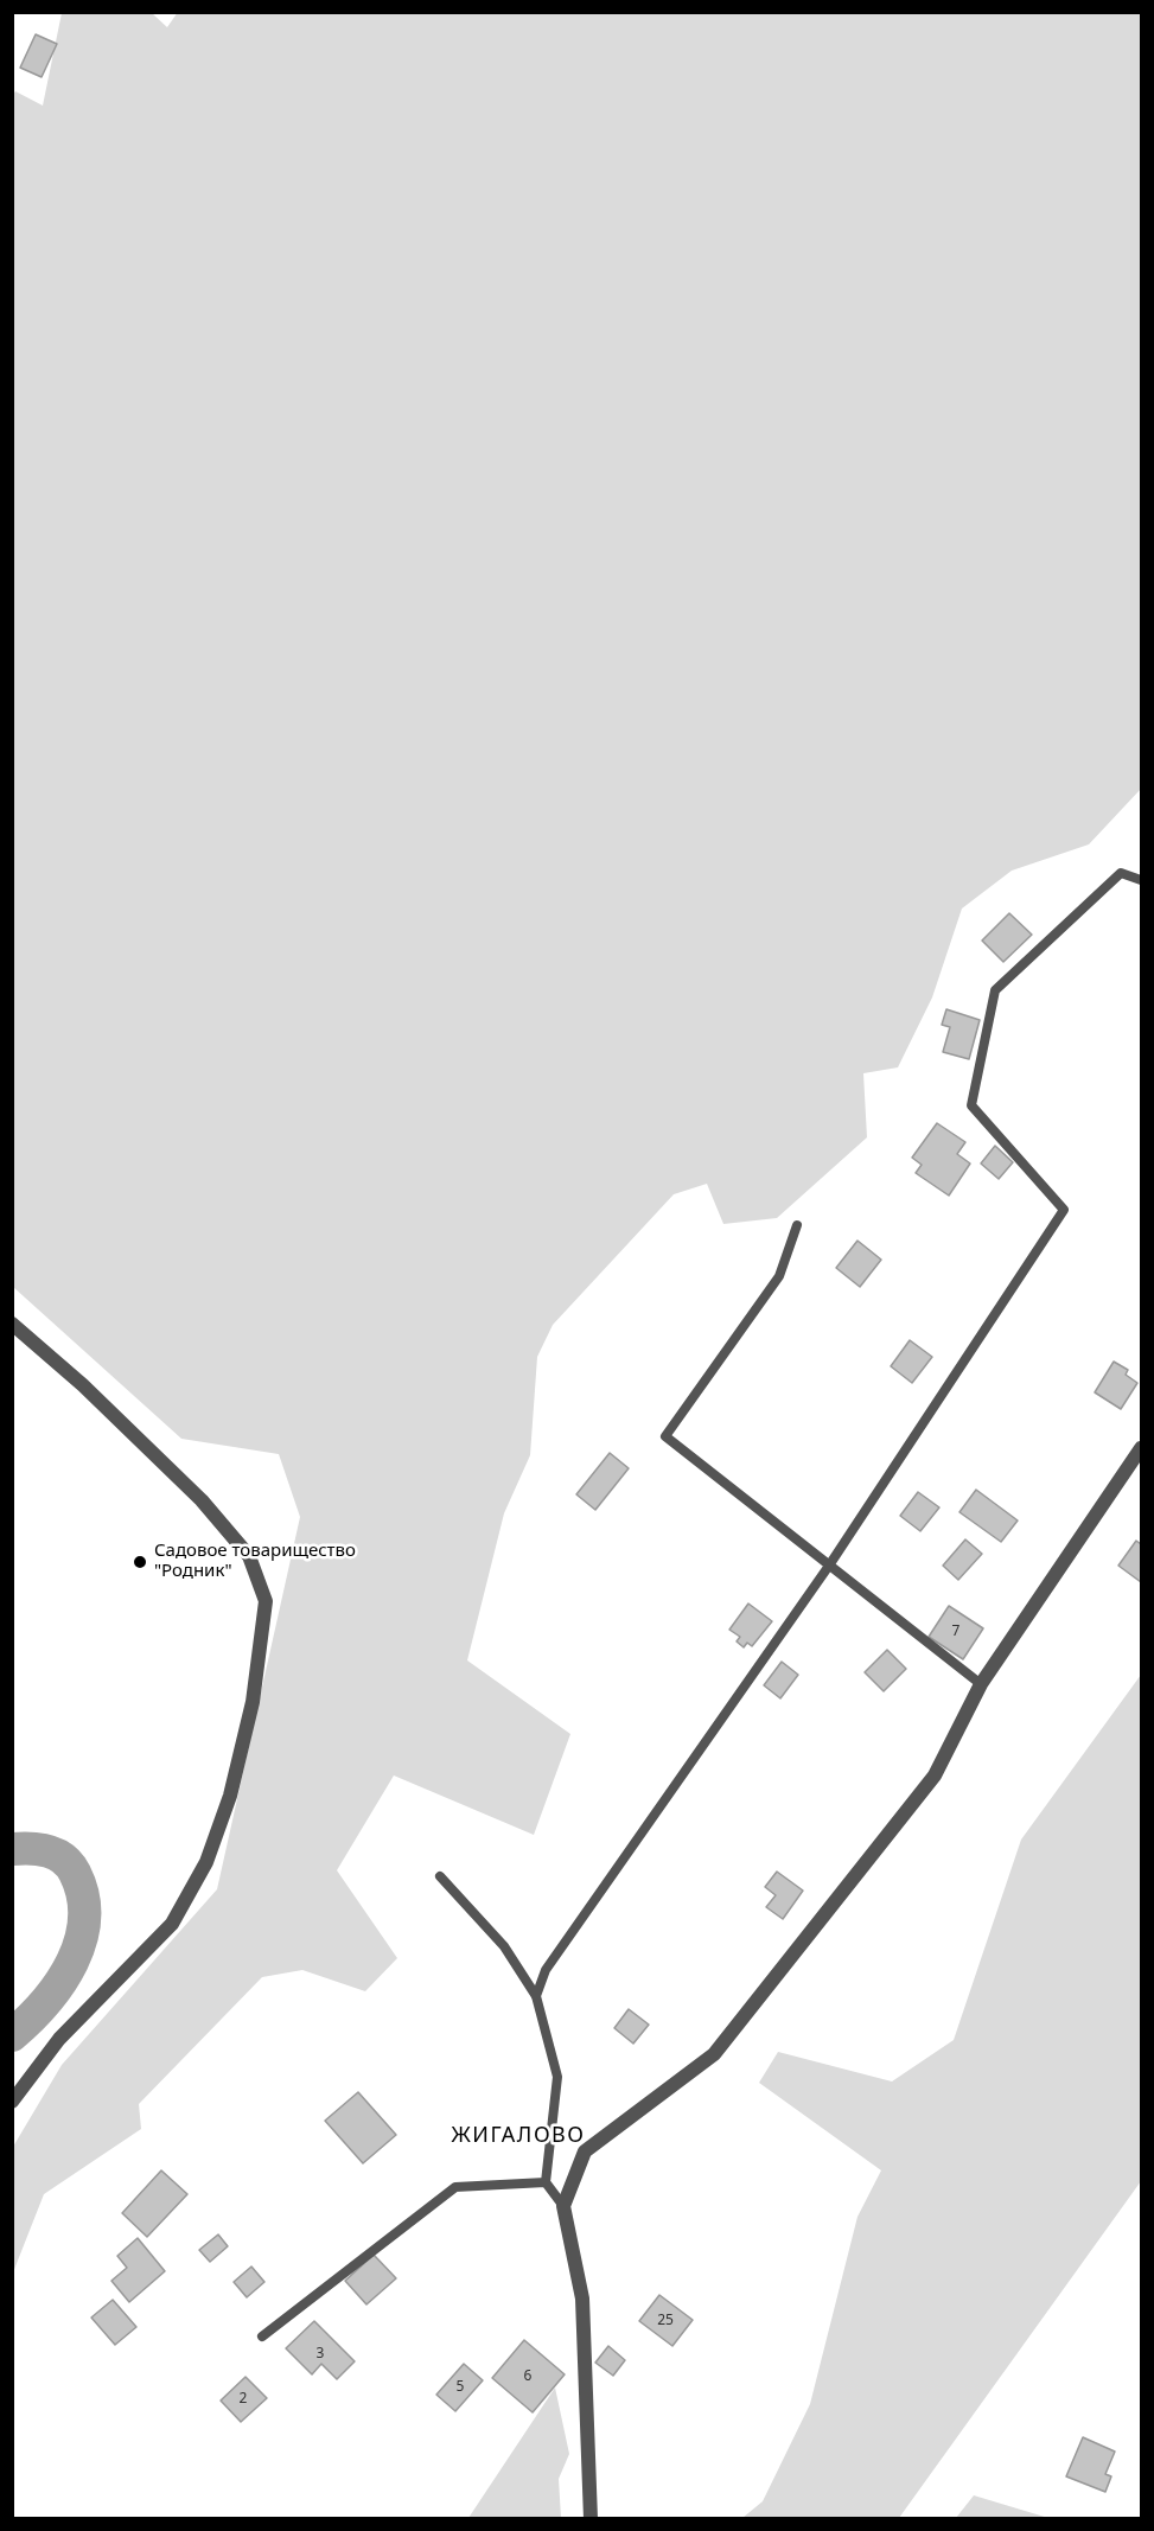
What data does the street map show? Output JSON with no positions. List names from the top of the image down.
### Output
{
  "districts": ["ЖИГАЛОВО"],
  "places": ["Садовое товарищество \"Родник\""],
  "house_numbers": [
    "7",
    "25",
    "3",
    "6",
    "5",
    "2"
  ]
}
